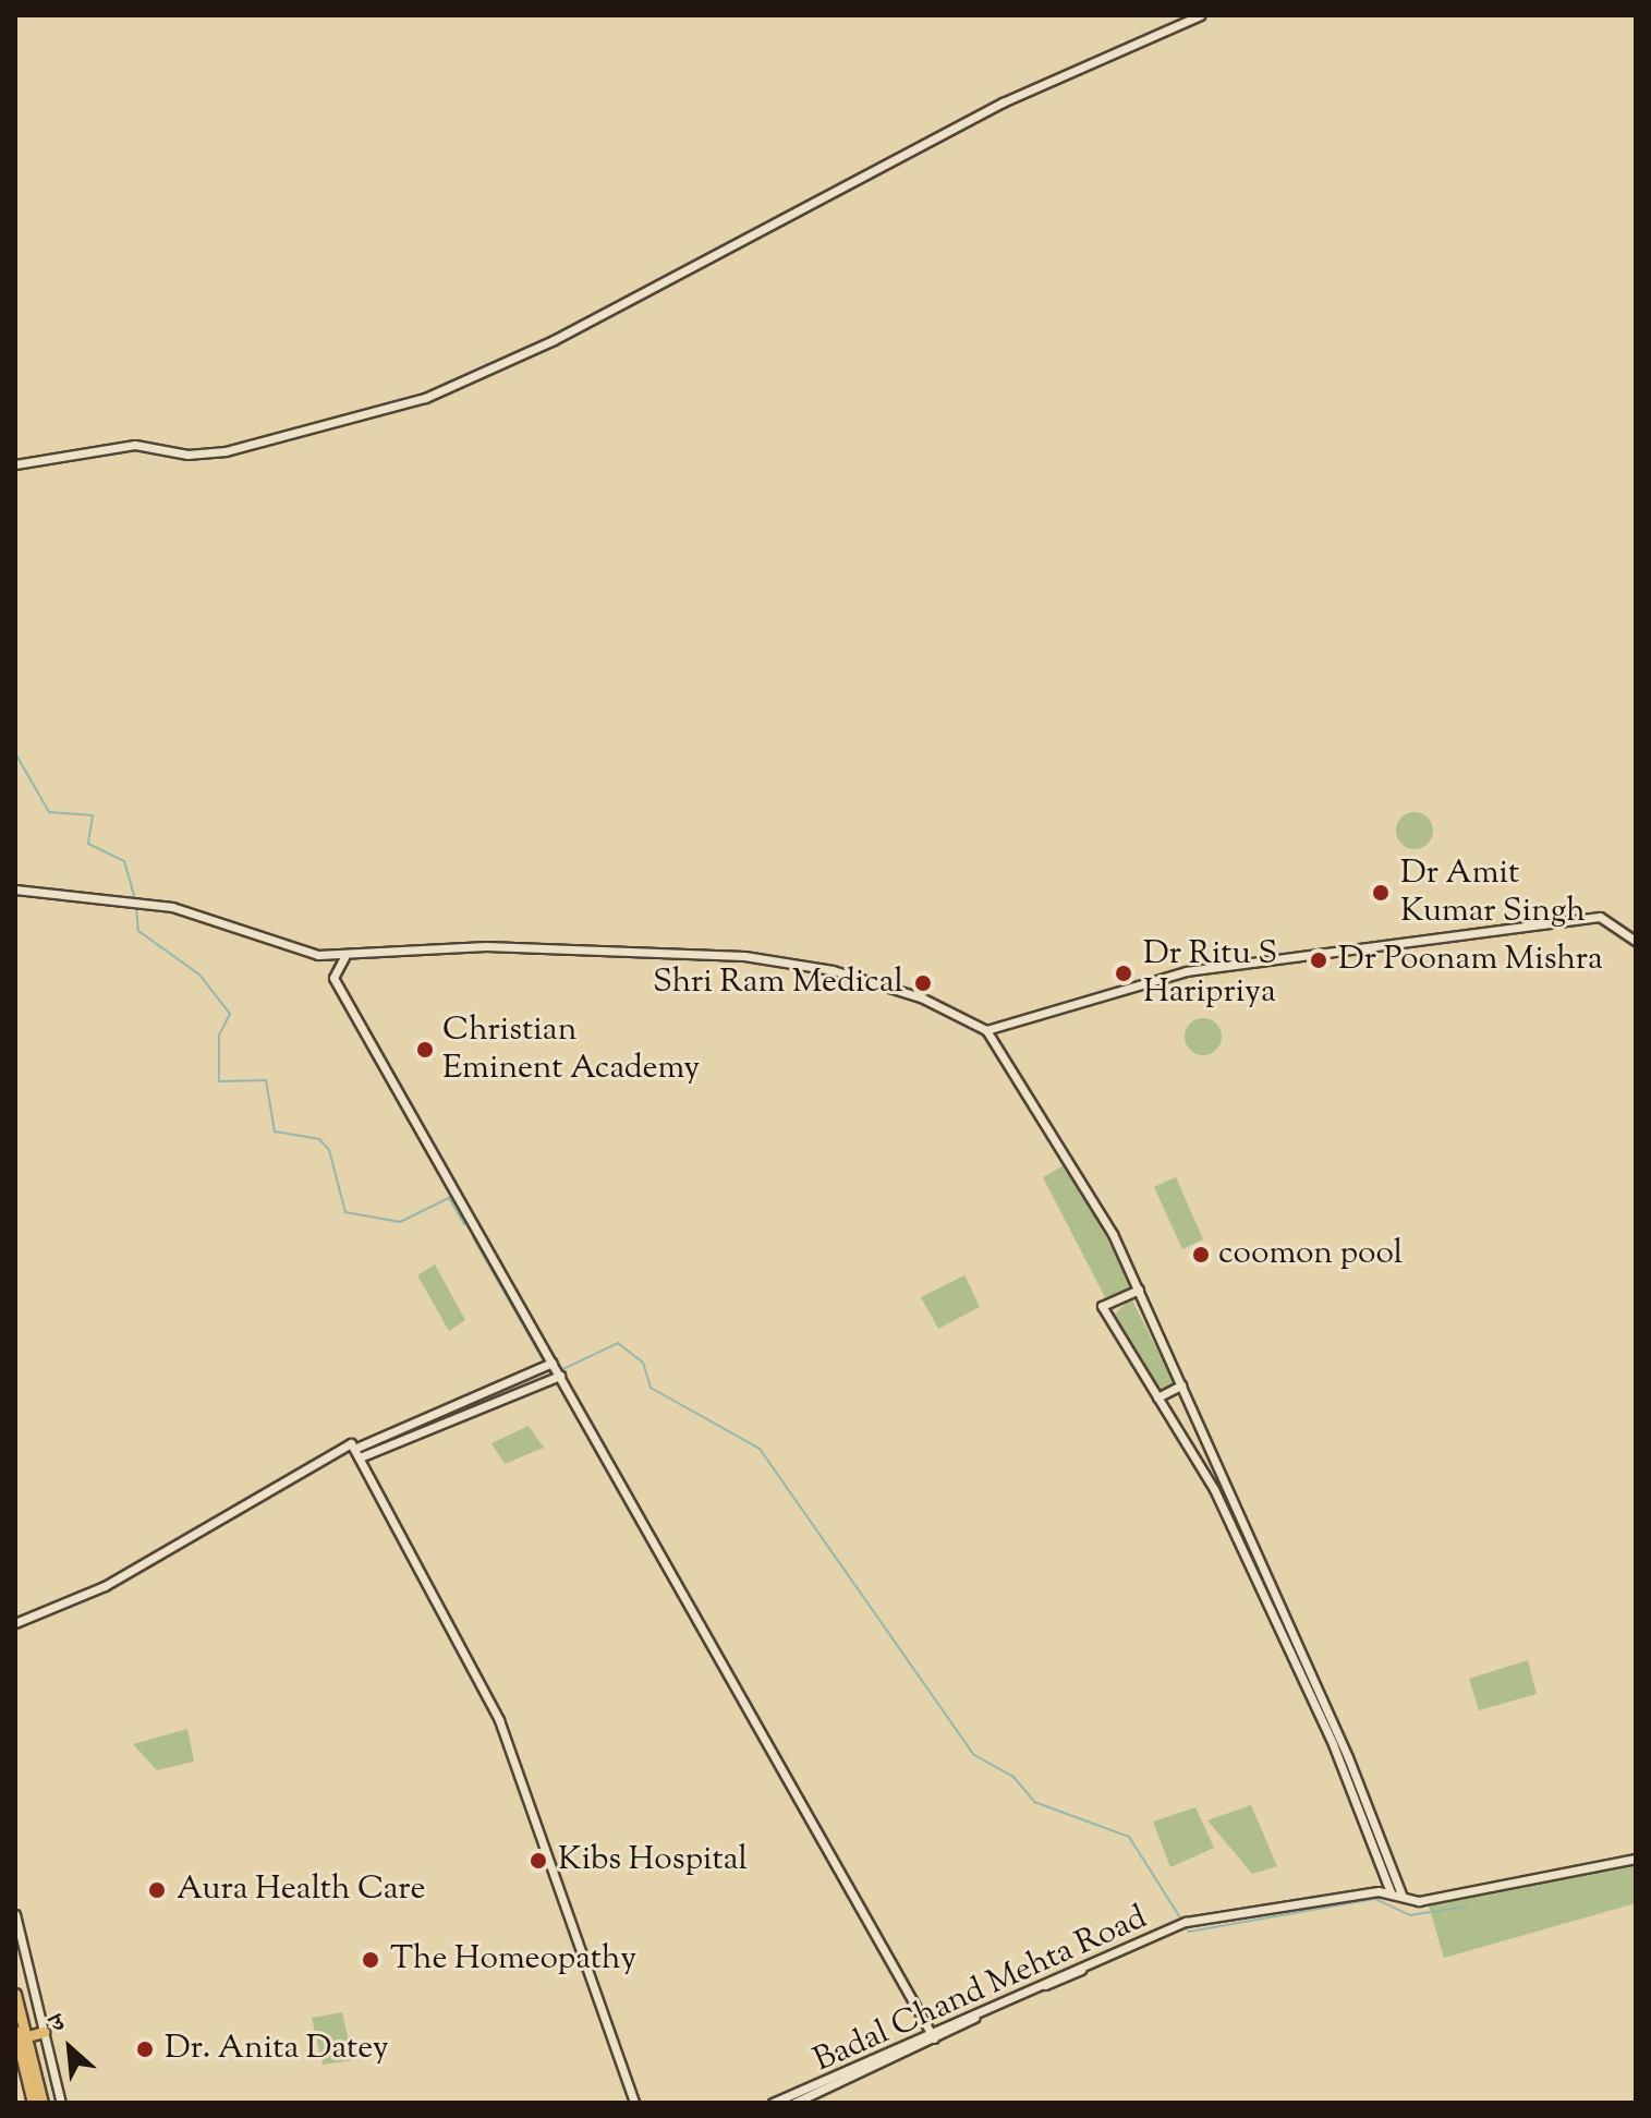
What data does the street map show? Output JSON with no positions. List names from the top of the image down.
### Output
{
  "streets": {
    "street": ["Badal Chand Mehta Road"]
  },
  "places": [
    "Dr Amit Kumar Singh",
    "Dr Poonam Mishra",
    "Dr Ritu S Haripriya",
    "Shri Ram Medical",
    "Christian Eminent Academy",
    "coomon pool",
    "Kibs Hospital",
    "Aura Health Care",
    "The Homeopathy",
    "Dr. Anita Datey"
  ],
  "north": "top left"
}
